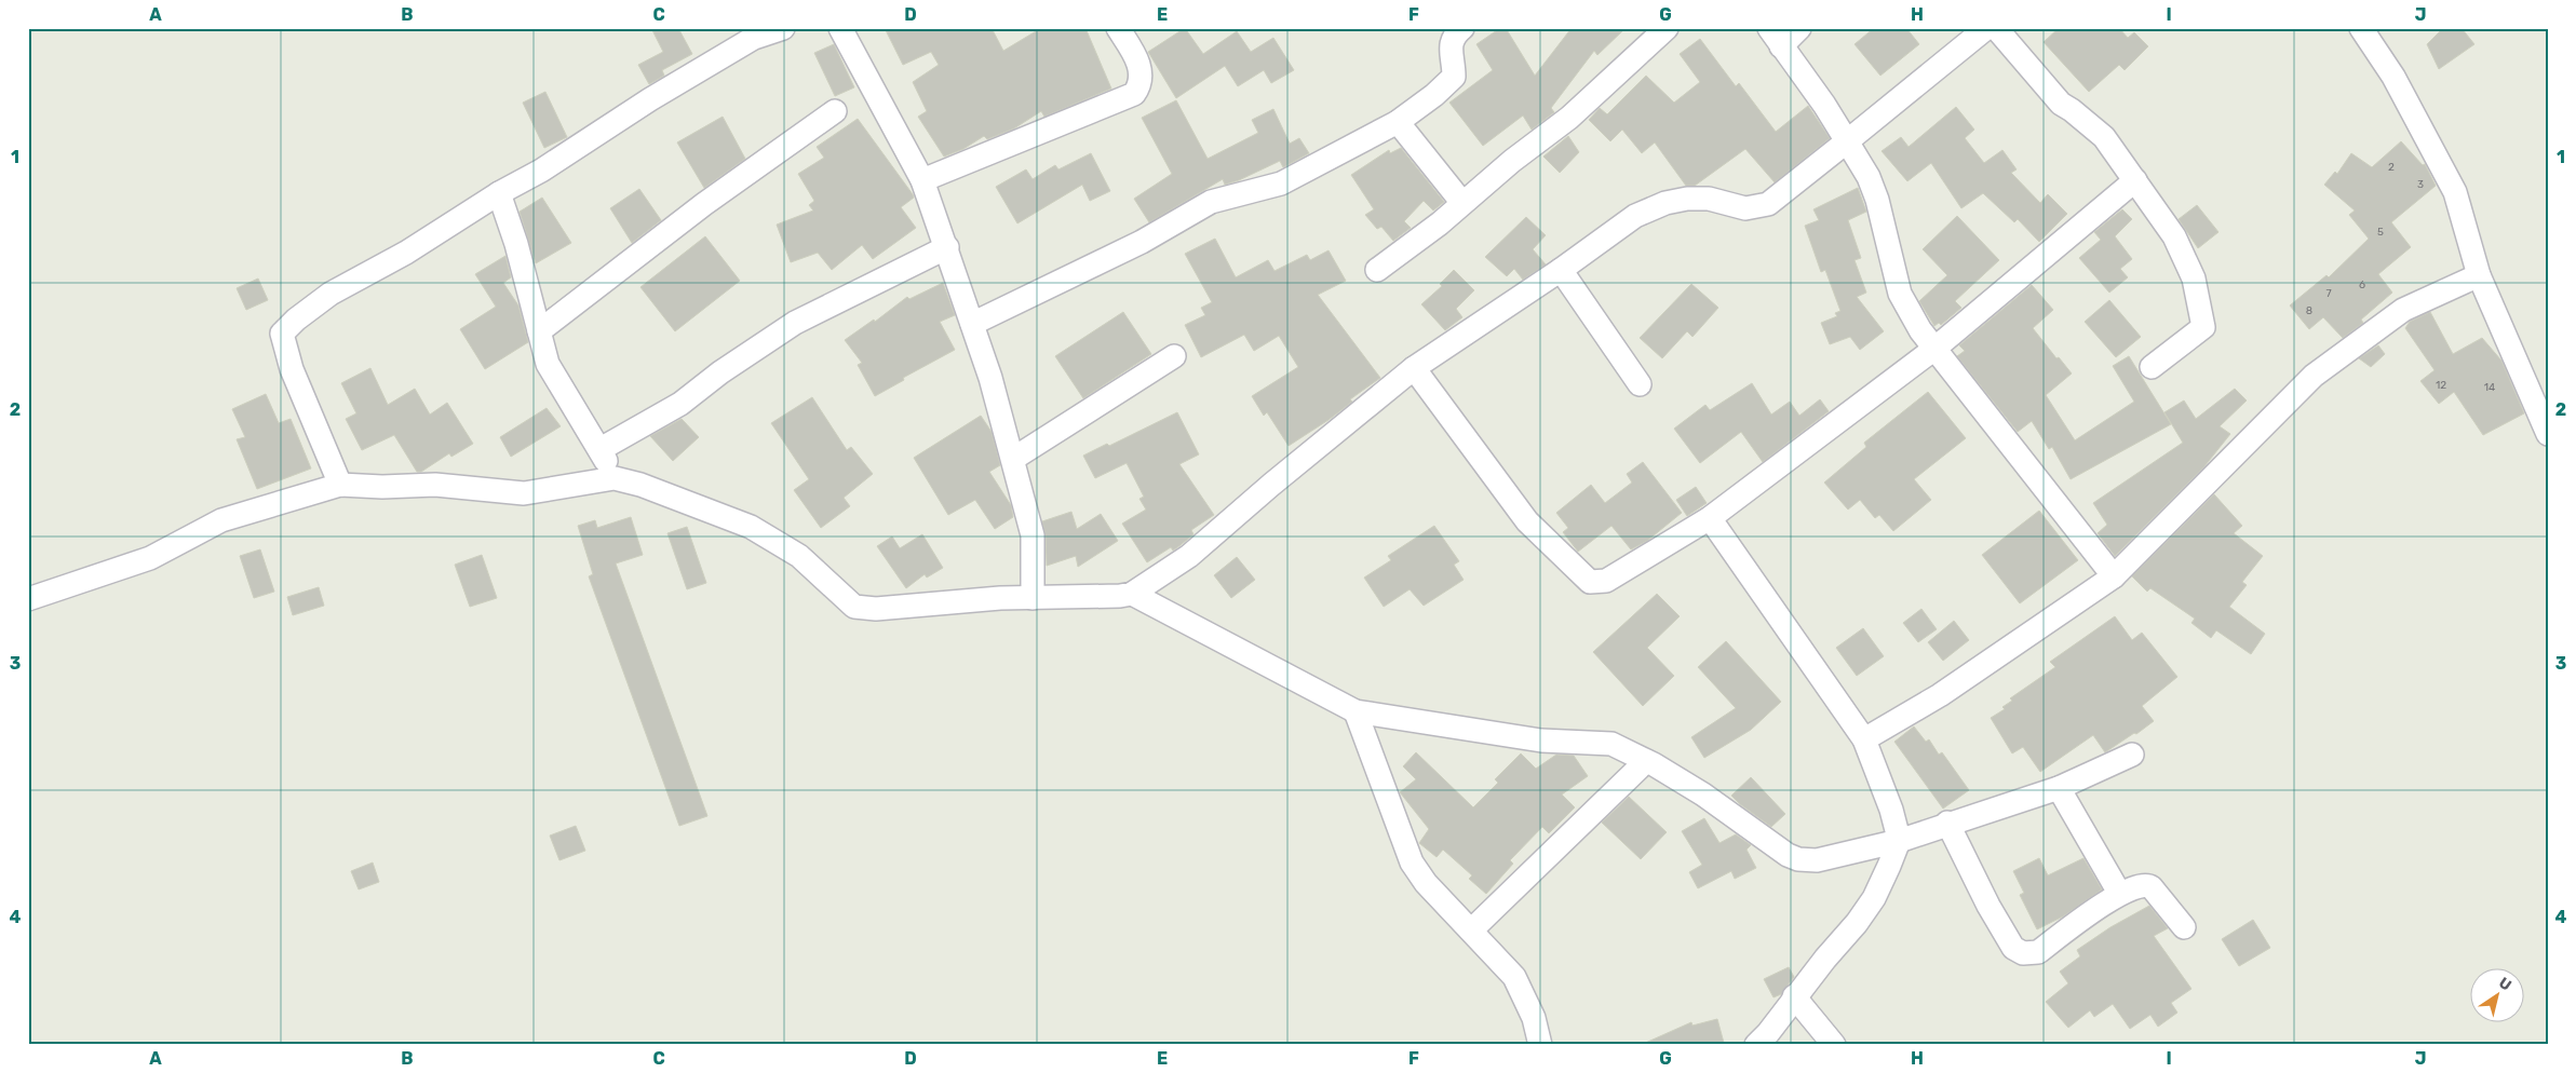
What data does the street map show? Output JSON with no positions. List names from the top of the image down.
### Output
{
  "house_numbers": [
    "2",
    "3",
    "5",
    "6",
    "7",
    "8",
    "12",
    "14"
  ],
  "north": "top right",
  "grid": {
    "columns": [
      "A",
      "B",
      "C",
      "D",
      "E",
      "F",
      "G",
      "H",
      "I",
      "J"
    ],
    "rows": [
      "1",
      "2",
      "3",
      "4"
    ]
  }
}
